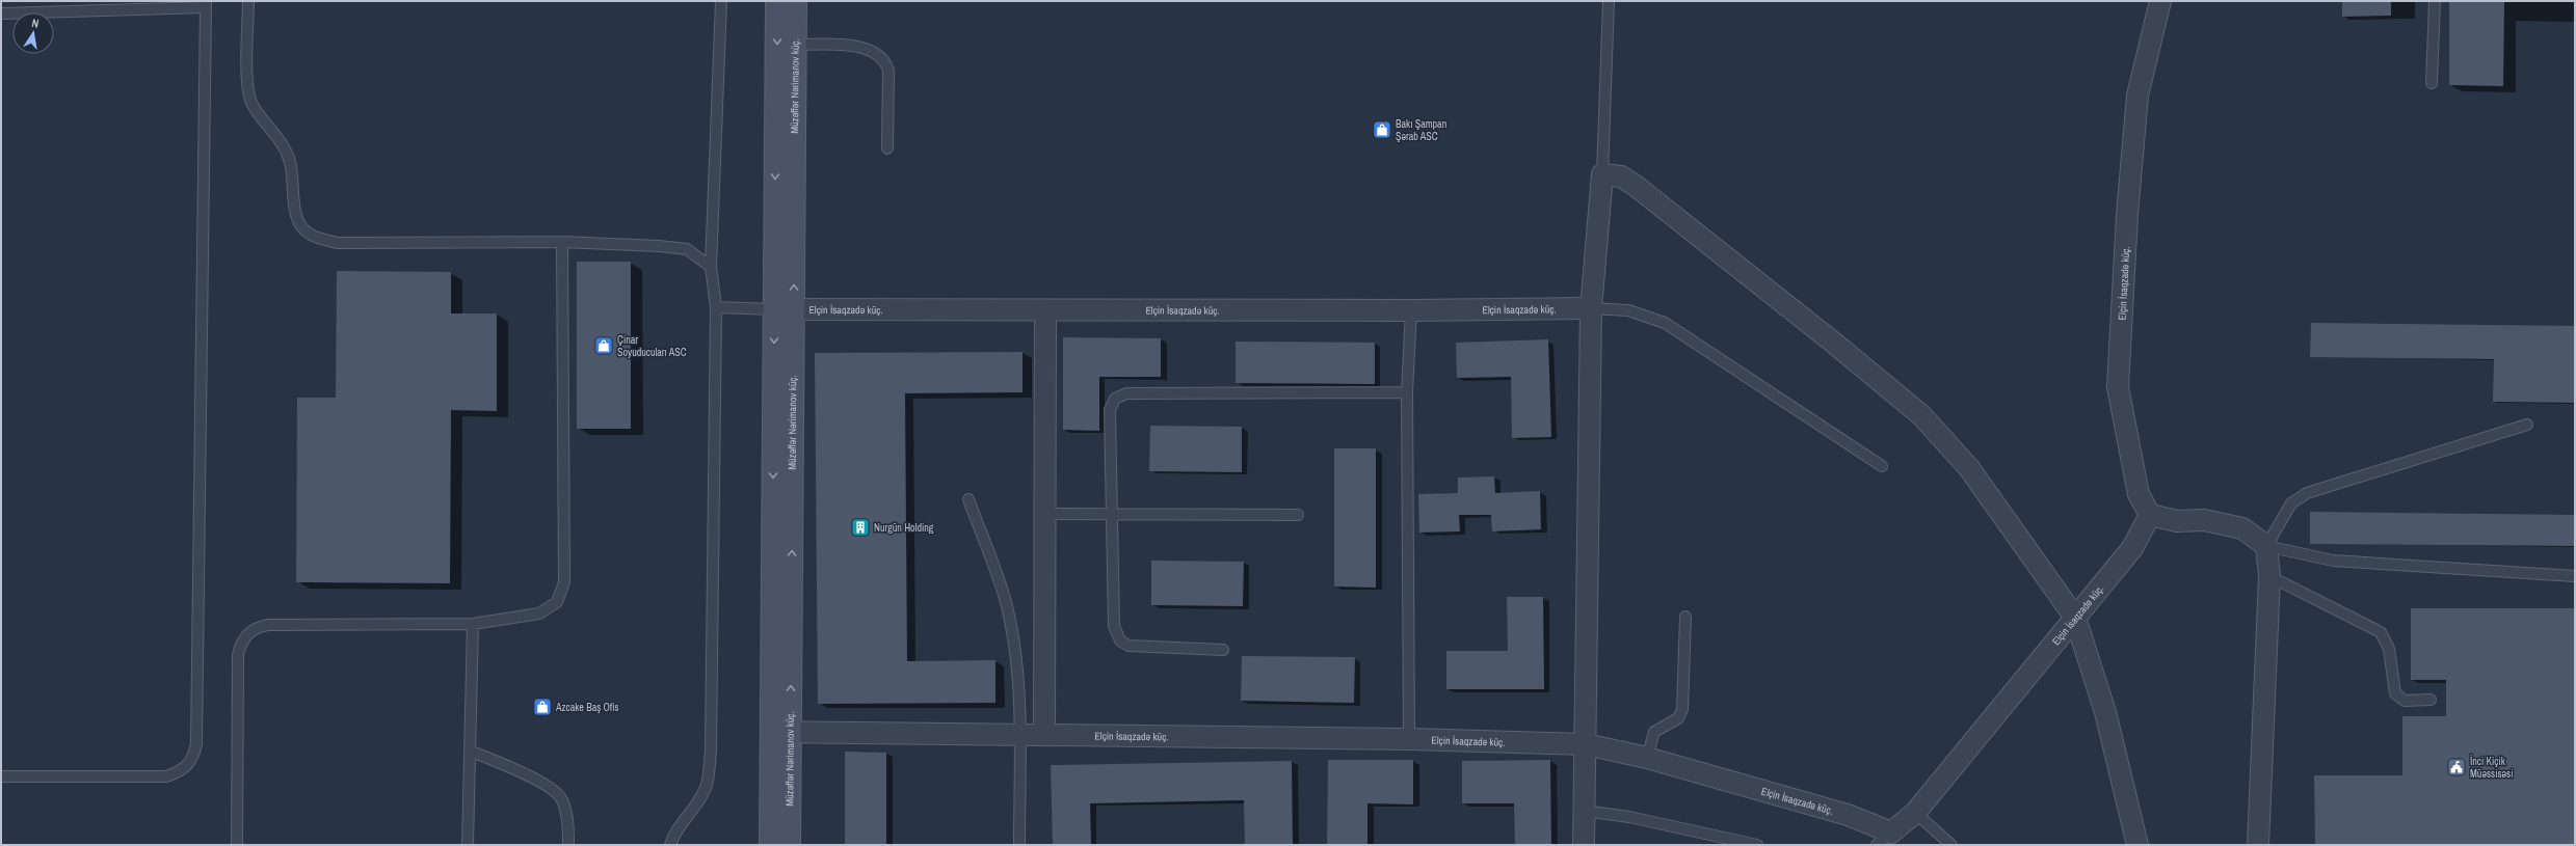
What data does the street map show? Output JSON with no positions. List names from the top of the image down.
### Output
{
  "streets": {
    "main road": ["Müzəffər Nərimanov küç."],
    "street": ["Elçin İsaqzadə küç."]
  },
  "crossings": [
    ["Müzəffər Nərimanov küç.", "Elçin İsaqzadə küç."]
  ],
  "places": {
    "shop": ["Bakı Şampan Şərab ASC", "Çinar Soyuducuları ASC", "Azcake Baş Ofis"],
    "building": ["Nurgün Holding"],
    "public building": ["İnci Kiçik Müəssisəsi"]
  },
  "north": "top"
}
